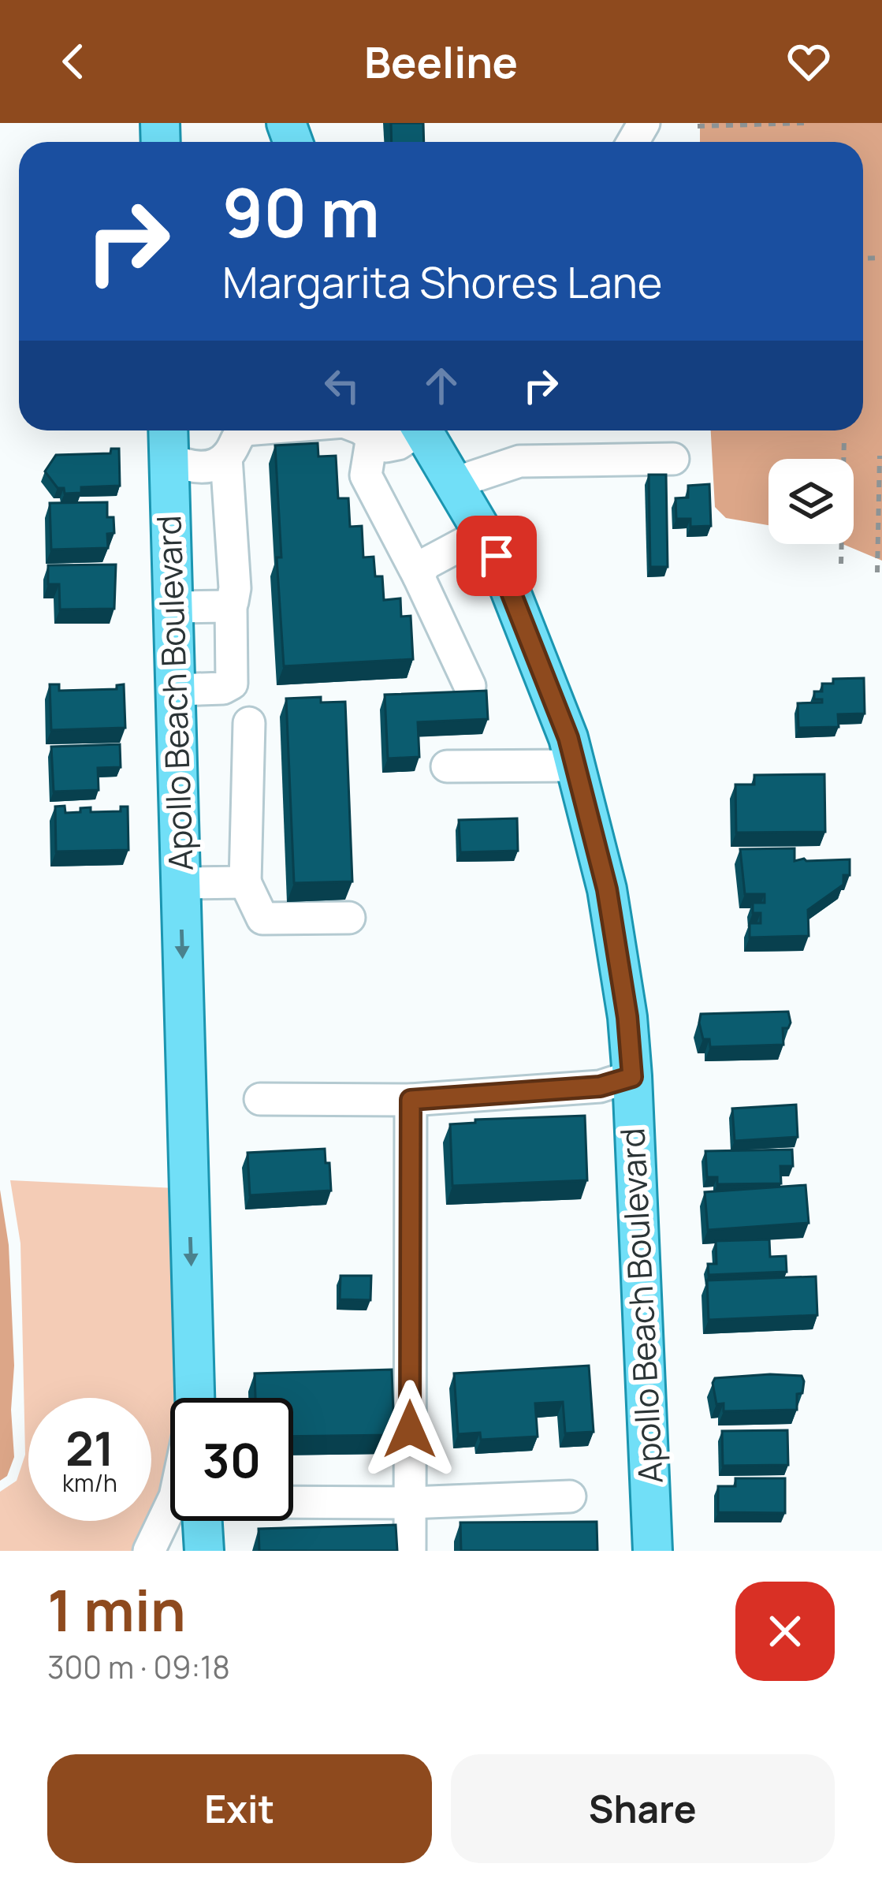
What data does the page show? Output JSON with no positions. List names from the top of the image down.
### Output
{
  "streets": {
    "main road": ["Apollo Beach Boulevard"]
  },
  "page": {
    "header": "Beeline",
    "turn": ["90 m", "Margarita Shores Lane"],
    "speed": "21 km/h",
    "limit": "30",
    "heading": ["1 min", "300 m · 09:18"],
    "buttons": ["Exit", "Share"]
  }
}
